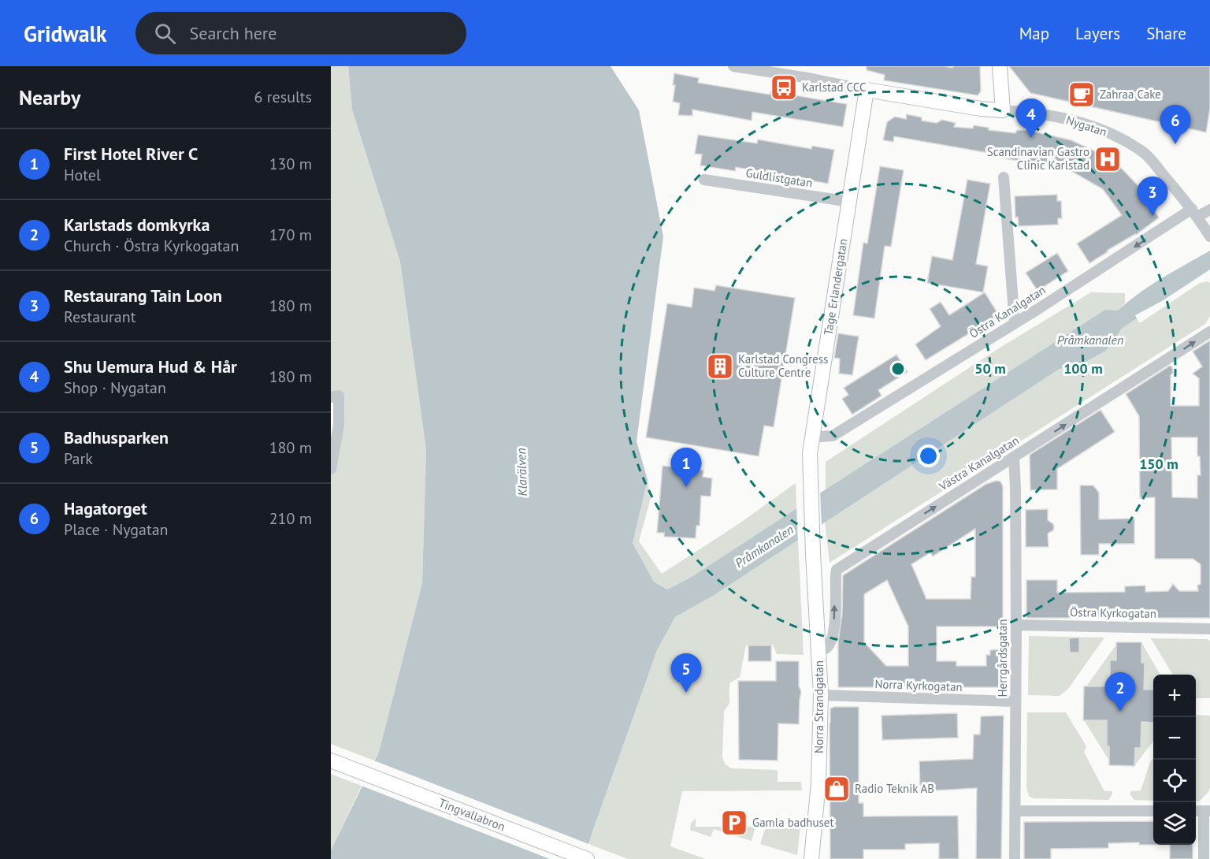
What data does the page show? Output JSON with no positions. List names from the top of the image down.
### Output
{
  "streets": {
    "street": [
      "Nygatan",
      "Guldlistgatan",
      "Tage Erlandergatan",
      "Östra Kanalgatan",
      "Västra Kanalgatan",
      "Östra Kyrkogatan",
      "Herrgårdsgatan",
      "Norra Kyrkogatan",
      "Norra Strandgatan",
      "Tingvallabron"
    ]
  },
  "crossings": [
    ["Nygatan", "Tage Erlandergatan"],
    ["Nygatan", "Östra Kanalgatan"],
    ["Guldlistgatan", "Tage Erlandergatan"],
    ["Tage Erlandergatan", "Östra Kanalgatan"],
    ["Tage Erlandergatan", "Norra Strandgatan"],
    ["Västra Kanalgatan", "Herrgårdsgatan"],
    ["Västra Kanalgatan", "Norra Strandgatan"],
    ["Östra Kyrkogatan", "Herrgårdsgatan"],
    ["Herrgårdsgatan", "Norra Kyrkogatan"],
    ["Norra Kyrkogatan", "Norra Strandgatan"]
  ],
  "one_way": ["Östra Kanalgatan", "Västra Kanalgatan"],
  "water": ["Pråmkanalen", "Klarälven"],
  "places": {
    "bus stop": ["Karlstad CCC"],
    "cafe": ["Zahraa Cake"],
    "hospital": ["Scandinavian Gastro Clinic Karlstad"],
    "building": ["Karlstad Congress Culture Centre"],
    "shop": ["Radio Teknik AB"],
    "parking": ["Gamla badhuset"]
  },
  "page": {
    "header": "Gridwalk",
    "search": "Search here",
    "nav": ["Map", "Layers", "Share"],
    "heading": ["Nearby", "6 results"],
    "pins": [
      "4",
      "6",
      "3",
      "1",
      "5",
      "2"
    ],
    "list": [
      {
        "mark": "1",
        "name": "First Hotel River C",
        "note": "Hotel",
        "value": "130 m"
      },
      {
        "mark": "2",
        "name": "Karlstads domkyrka",
        "note": "Church · Östra Kyrkogatan",
        "value": "170 m"
      },
      {
        "mark": "3",
        "name": "Restaurang Tain Loon",
        "note": "Restaurant",
        "value": "180 m"
      },
      {
        "mark": "4",
        "name": "Shu Uemura Hud & Hår",
        "note": "Shop · Nygatan",
        "value": "180 m"
      },
      {
        "mark": "5",
        "name": "Badhusparken",
        "note": "Park",
        "value": "180 m"
      },
      {
        "mark": "6",
        "name": "Hagatorget",
        "note": "Place · Nygatan",
        "value": "210 m"
      }
    ],
    "map_buttons": ["+", "−"]
  },
  "rings": ["50 m", "100 m", "150 m"]
}
